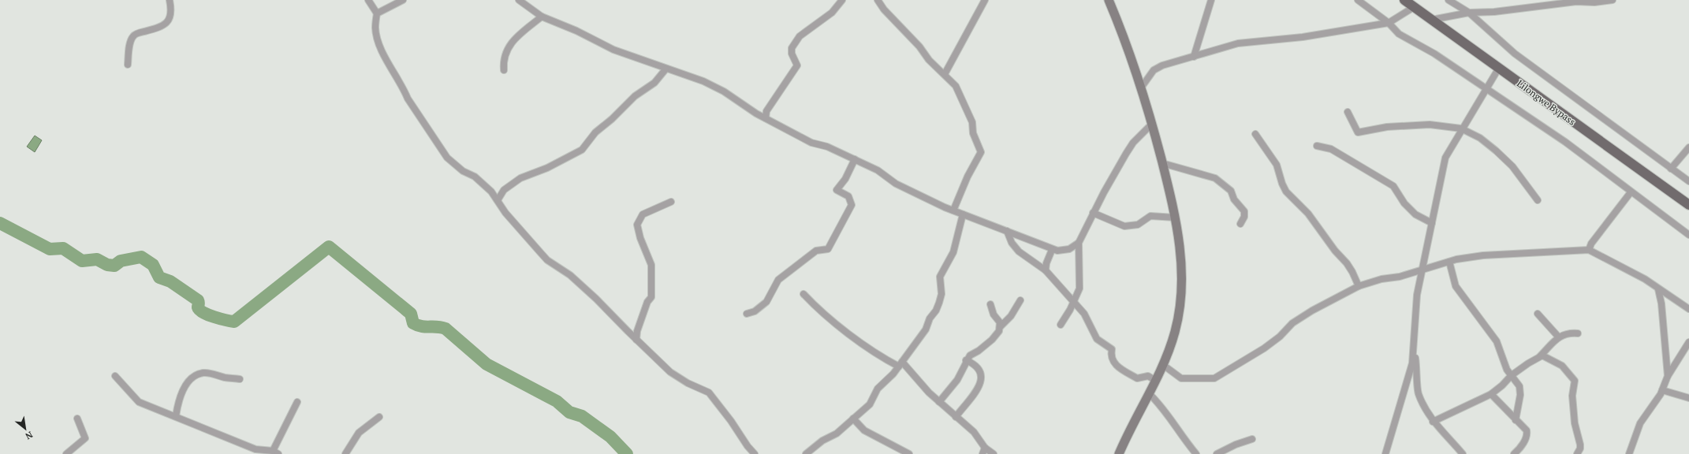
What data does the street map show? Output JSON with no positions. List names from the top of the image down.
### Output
{
  "streets": {
    "main road": ["Lilongwe Bypass"]
  },
  "north": "bottom right"
}
